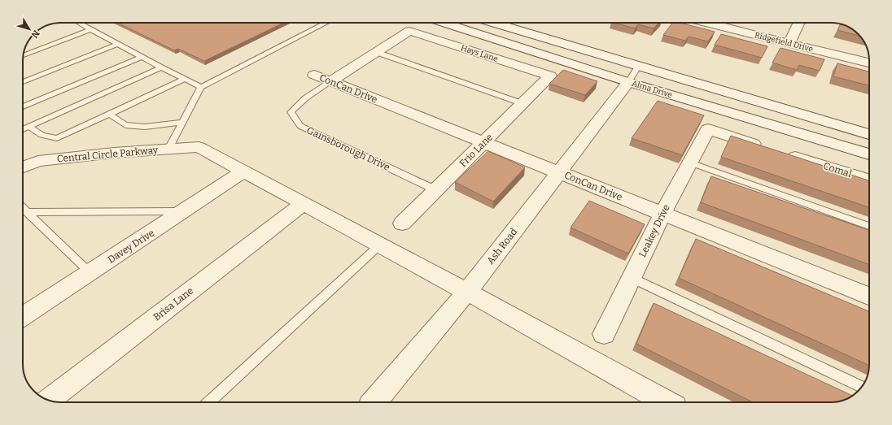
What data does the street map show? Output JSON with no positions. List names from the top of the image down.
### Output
{
  "streets": {
    "street": [
      "Ridgefield Drive",
      "Hays Lane",
      "ConCan Drive",
      "Alma Drive",
      "Gainsborough Drive",
      "Frio Lane",
      "Central Circle Parkway",
      "Comal",
      "Leakey Drive",
      "Davey Drive",
      "Ash Road",
      "Brisa Lane"
    ]
  },
  "crossings": [
    ["Hays Lane", "Gainsborough Drive"],
    ["Hays Lane", "Frio Lane"],
    ["ConCan Drive", "Gainsborough Drive"],
    ["ConCan Drive", "Frio Lane"],
    ["ConCan Drive", "Leakey Drive"],
    ["ConCan Drive", "Ash Road"],
    ["Alma Drive", "Ash Road"],
    ["Gainsborough Drive", "Frio Lane"],
    ["Central Circle Parkway", "Davey Drive"],
    ["Comal", "Leakey Drive"]
  ],
  "north": "bottom right"
}
